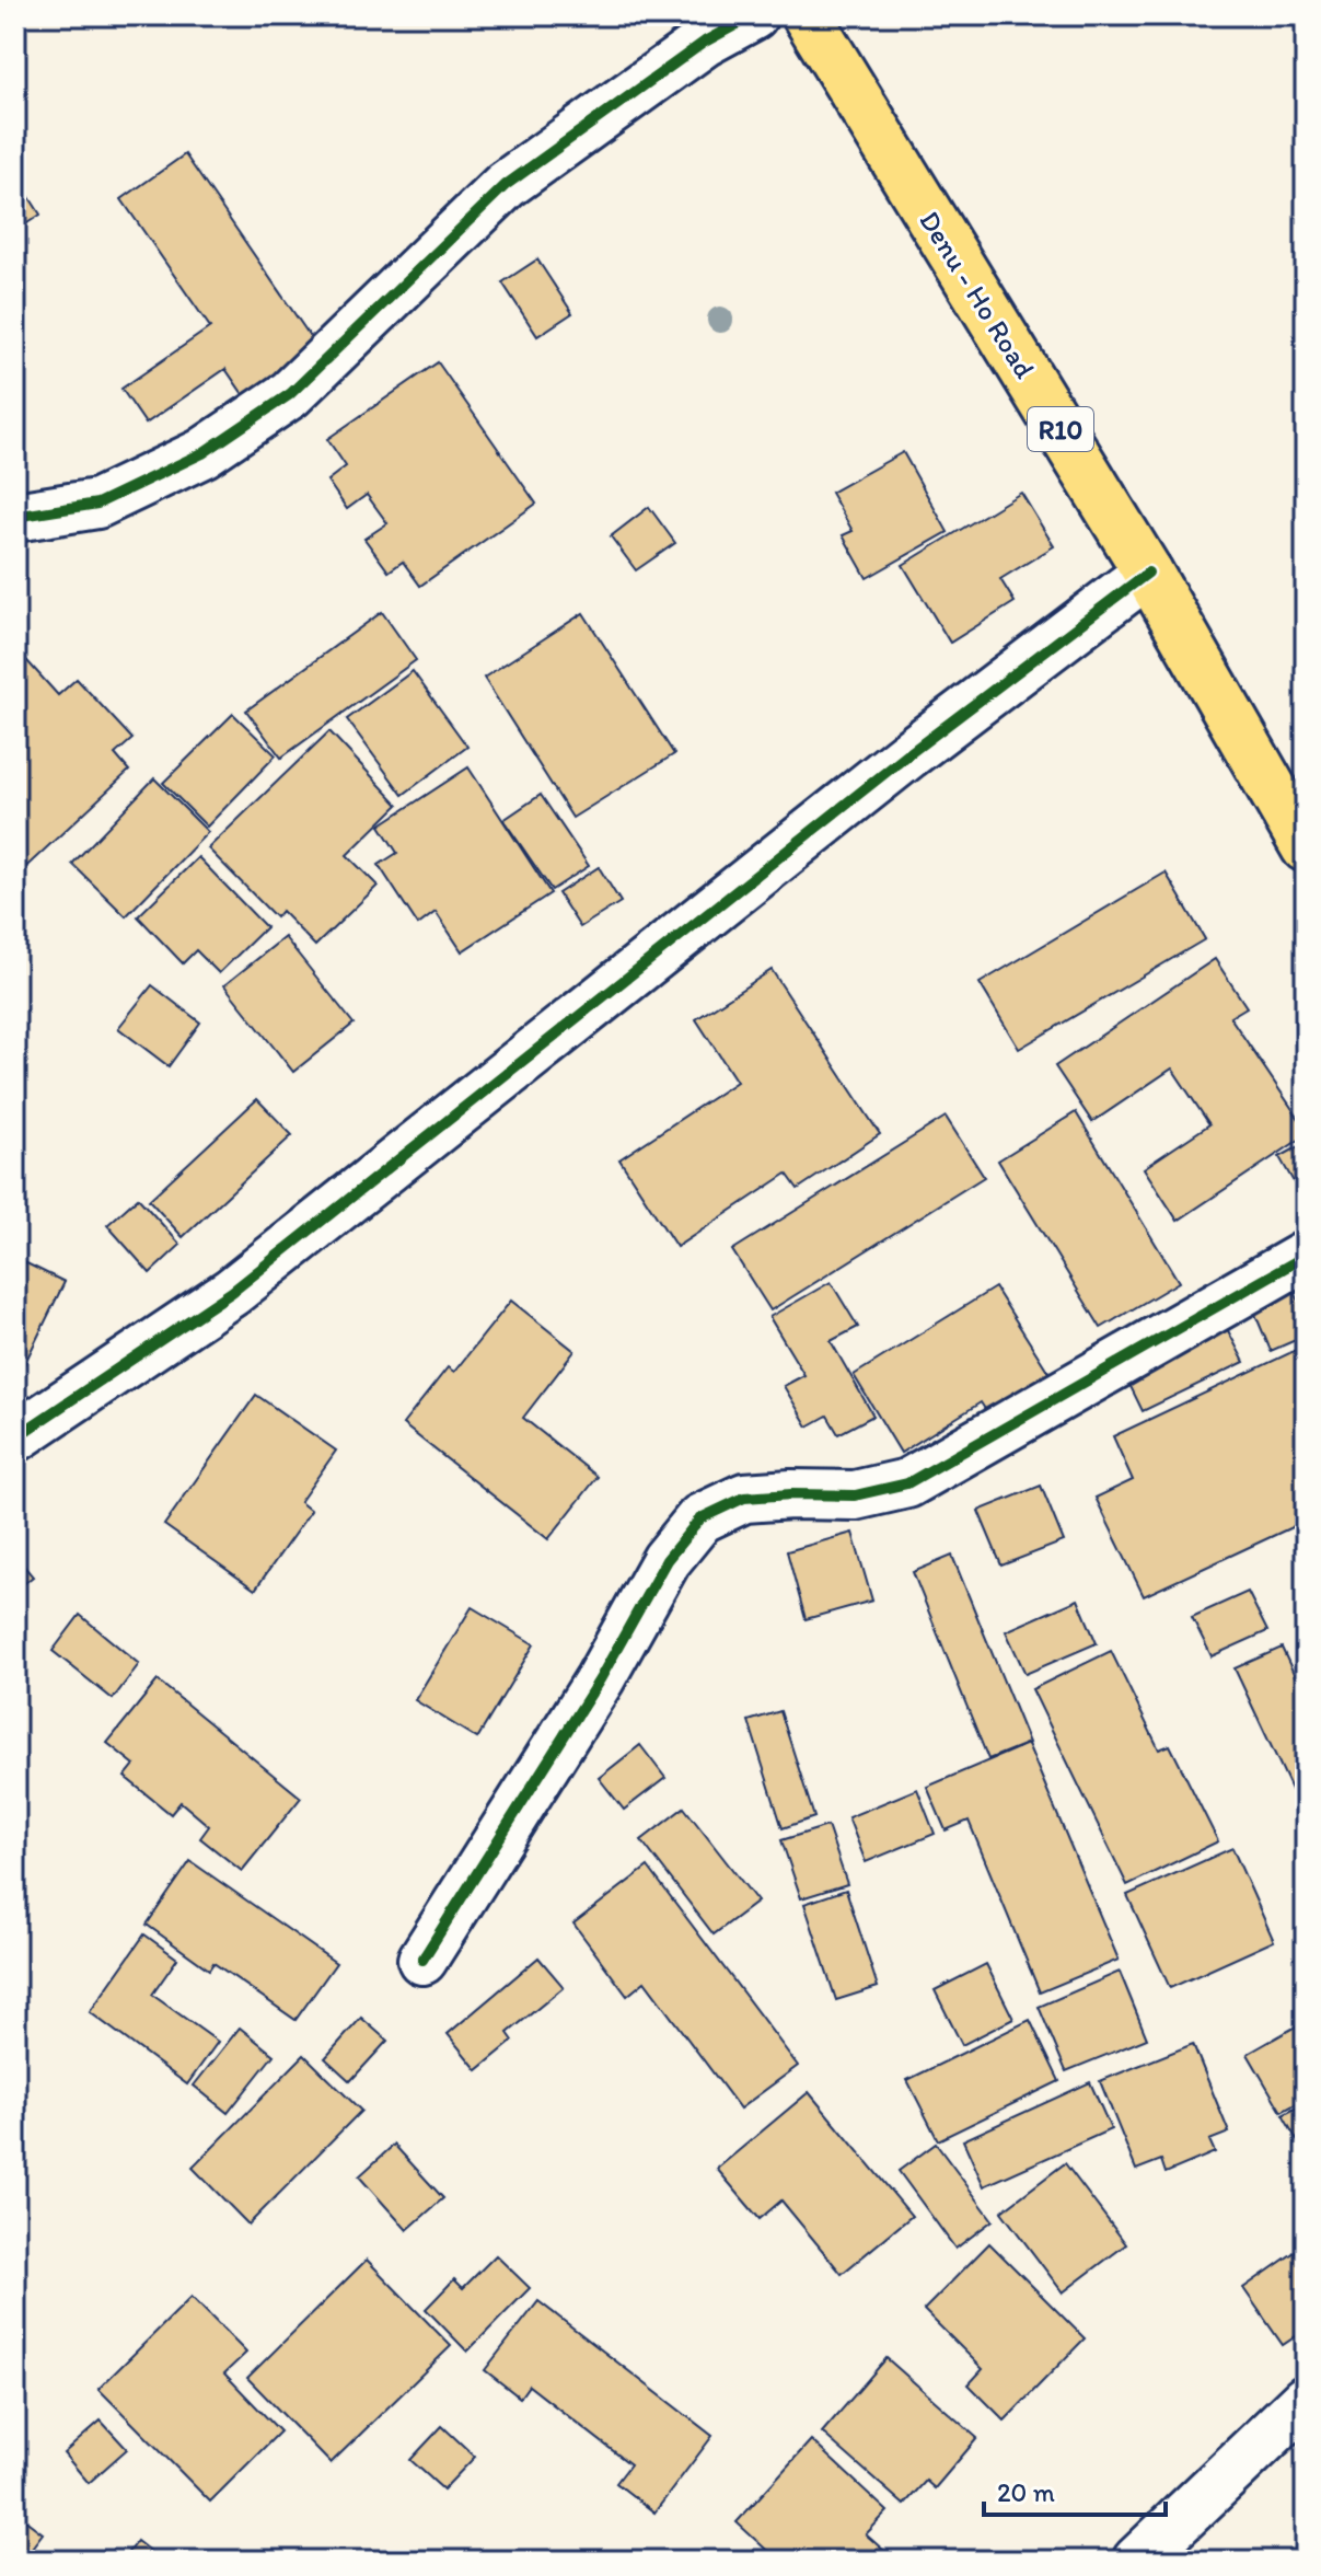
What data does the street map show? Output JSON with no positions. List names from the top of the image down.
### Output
{
  "streets": {
    "main road": ["Denu - Ho Road", "R10"]
  },
  "scale_bar": "20 m"
}
